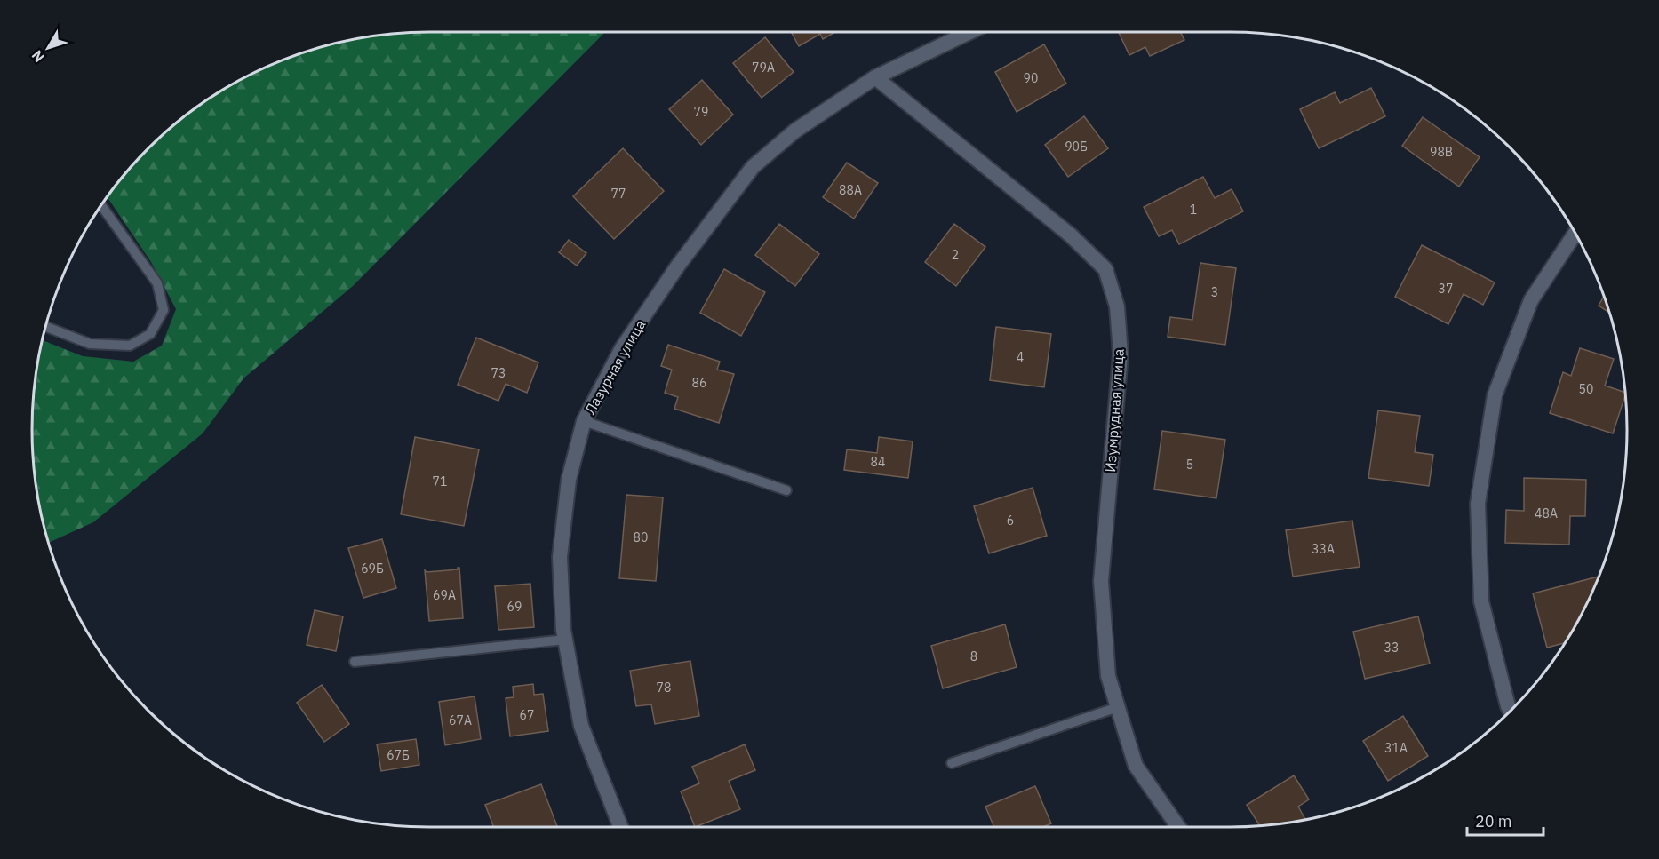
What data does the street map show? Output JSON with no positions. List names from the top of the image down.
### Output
{
  "streets": {
    "street": ["Лазурная улица", "Изумрудная улица"]
  },
  "crossings": [
    ["Лазурная улица", "Изумрудная улица"]
  ],
  "house_numbers": [
    "79А",
    "90",
    "79",
    "90Б",
    "98В",
    "88А",
    "77",
    "1",
    "2",
    "37",
    "3",
    "4",
    "73",
    "86",
    "50",
    "84",
    "5",
    "71",
    "48А",
    "6",
    "80",
    "33А",
    "69Б",
    "69А",
    "69",
    "33",
    "8",
    "78",
    "67",
    "67А",
    "31А",
    "67Б"
  ],
  "scale_bar": "20 m",
  "north": "bottom left"
}
